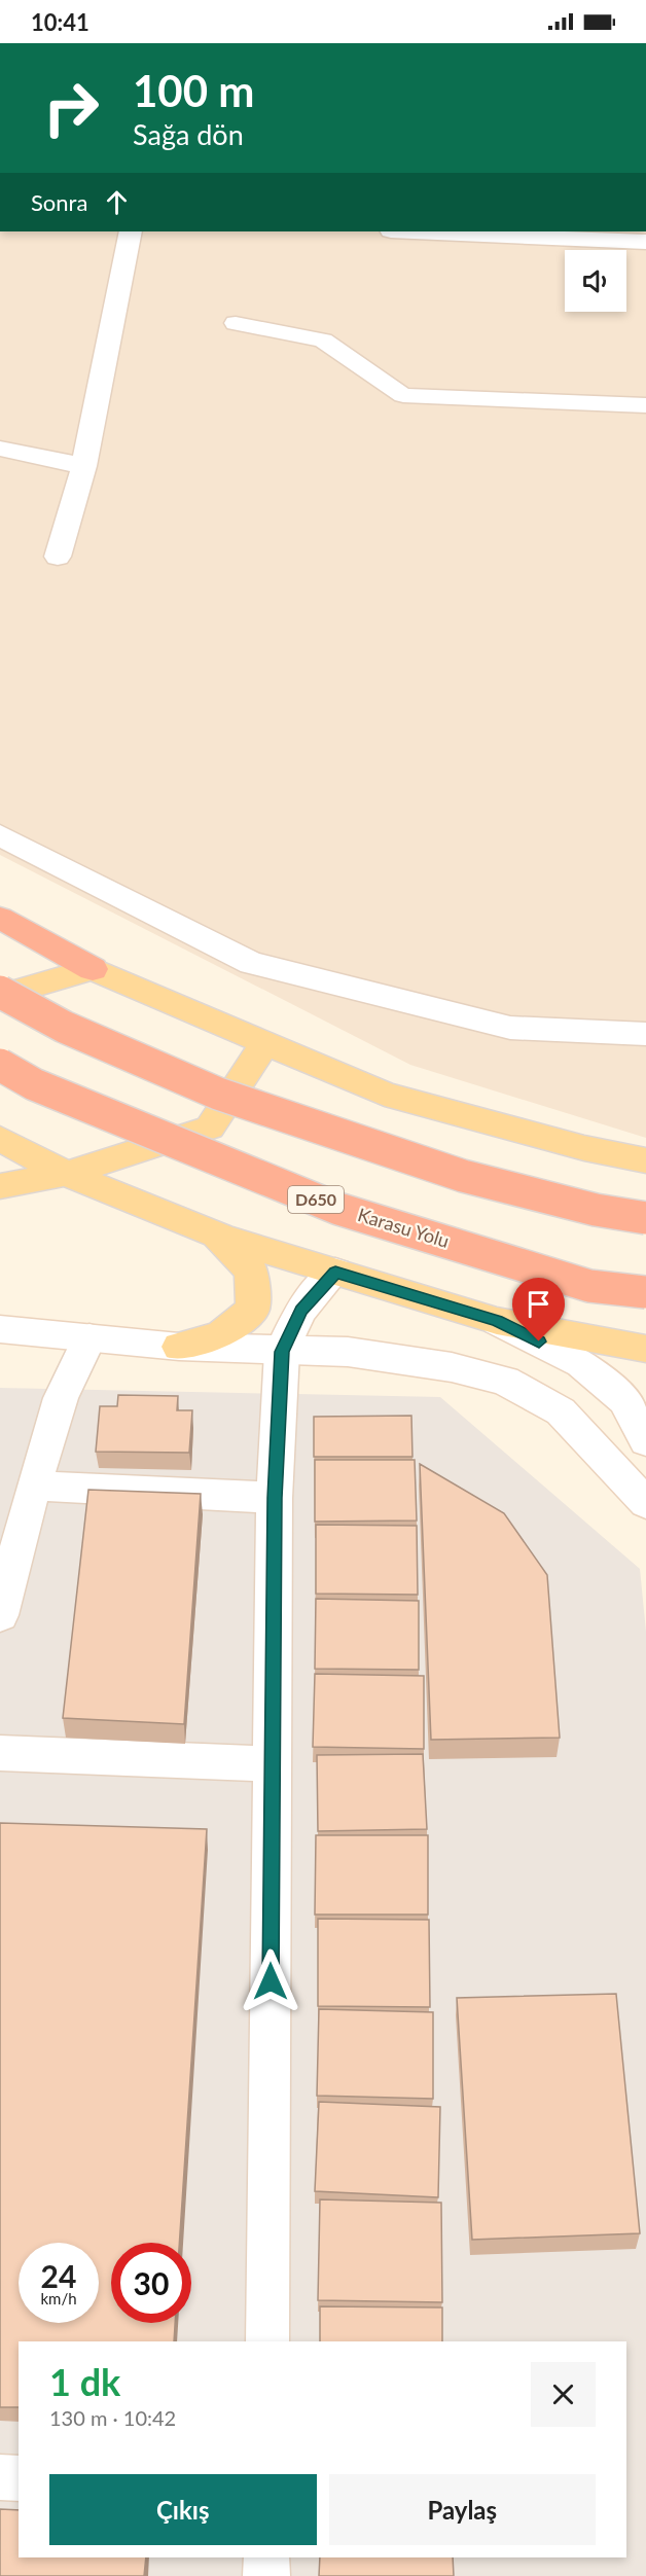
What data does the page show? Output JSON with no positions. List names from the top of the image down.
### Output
{
  "streets": {
    "highway": ["D650", "Karasu Yolu"]
  },
  "page": {
    "status": "10:41",
    "turn": ["100 m", "Sağa dön"],
    "then": "Sonra",
    "speed": "24 km/h",
    "limit": "30",
    "heading": ["1 dk", "130 m · 10:42"],
    "buttons": ["Çıkış", "Paylaş"]
  }
}
